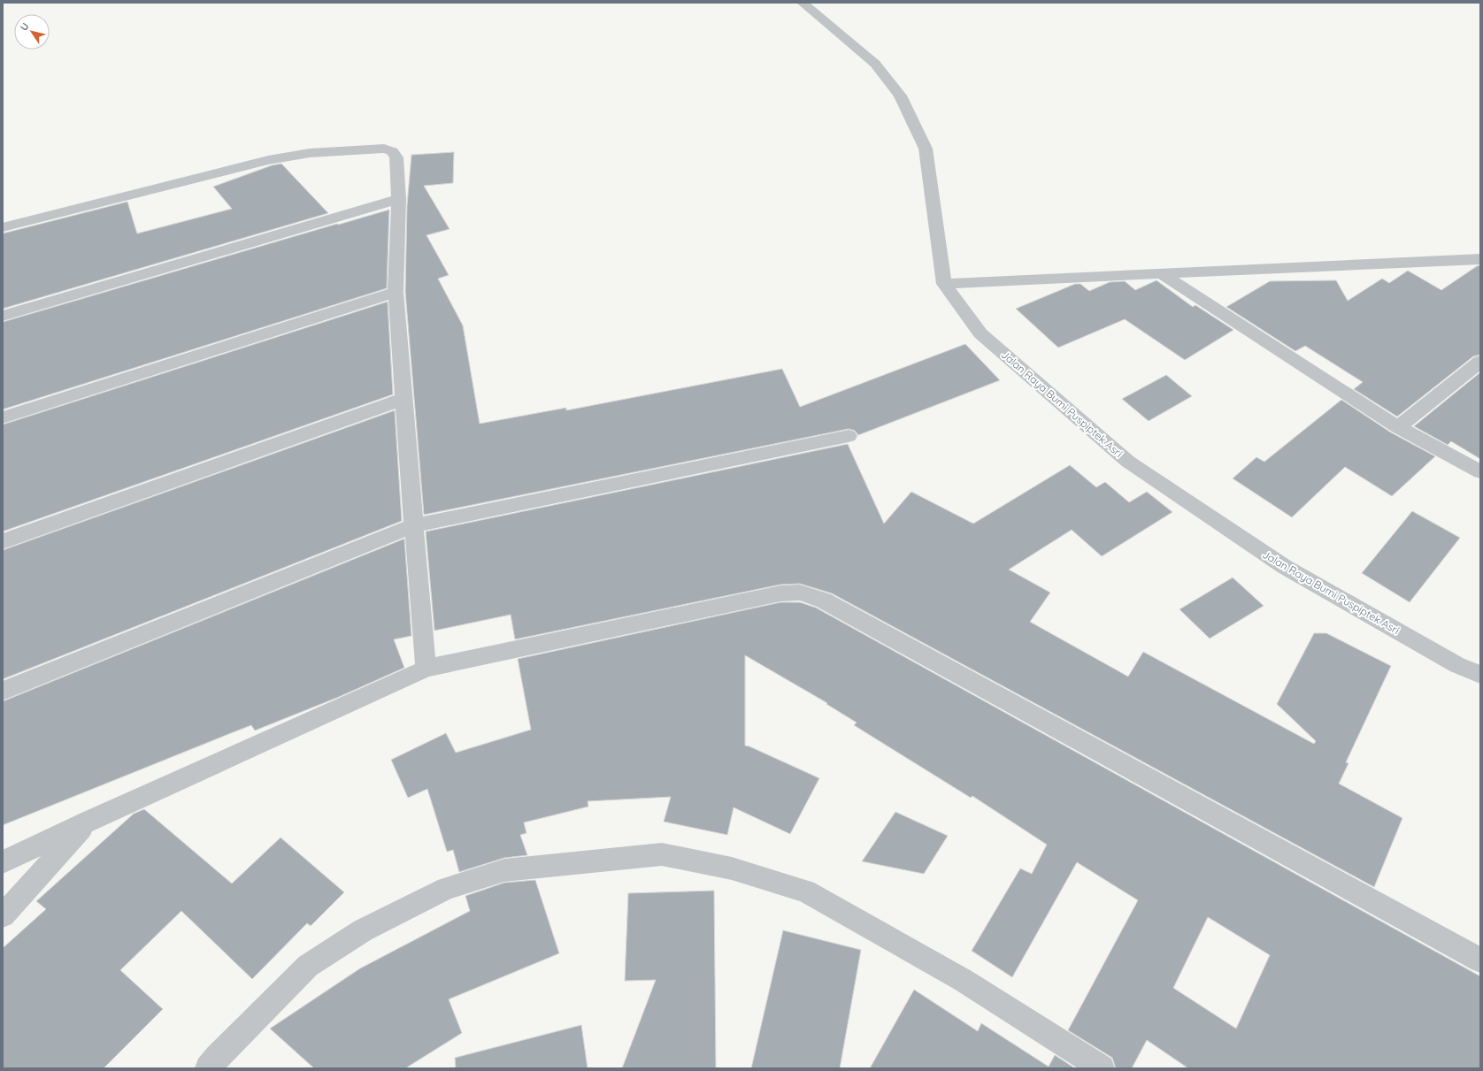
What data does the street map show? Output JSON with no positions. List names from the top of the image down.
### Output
{
  "streets": {
    "street": ["Jalan Raya Bumi Puspiptek Asri"]
  },
  "north": "top left"
}
